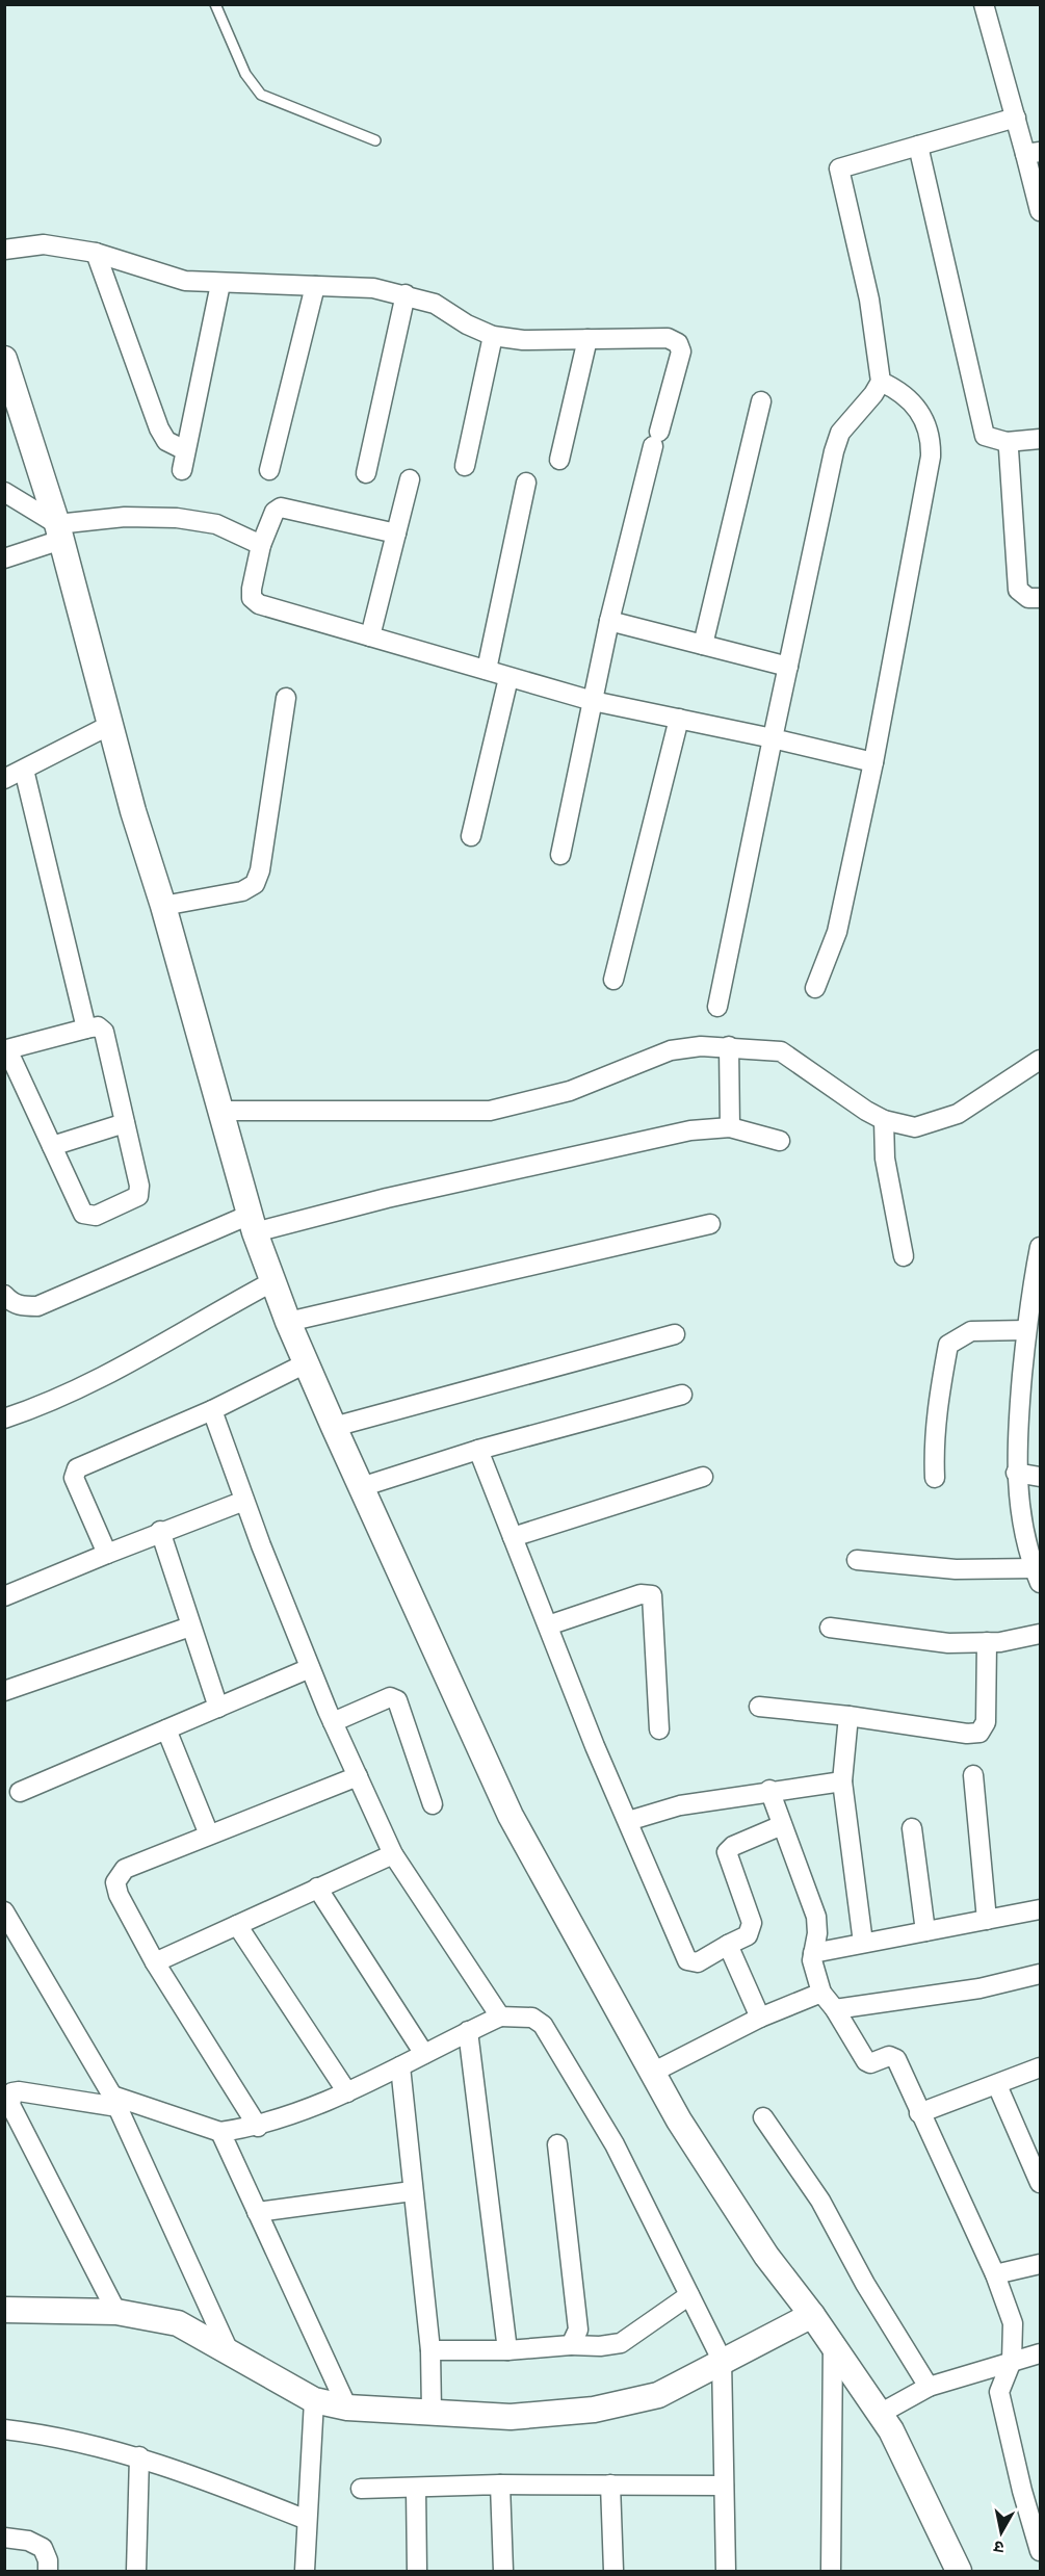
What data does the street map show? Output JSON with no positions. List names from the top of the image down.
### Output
{
  "north": "bottom"
}
